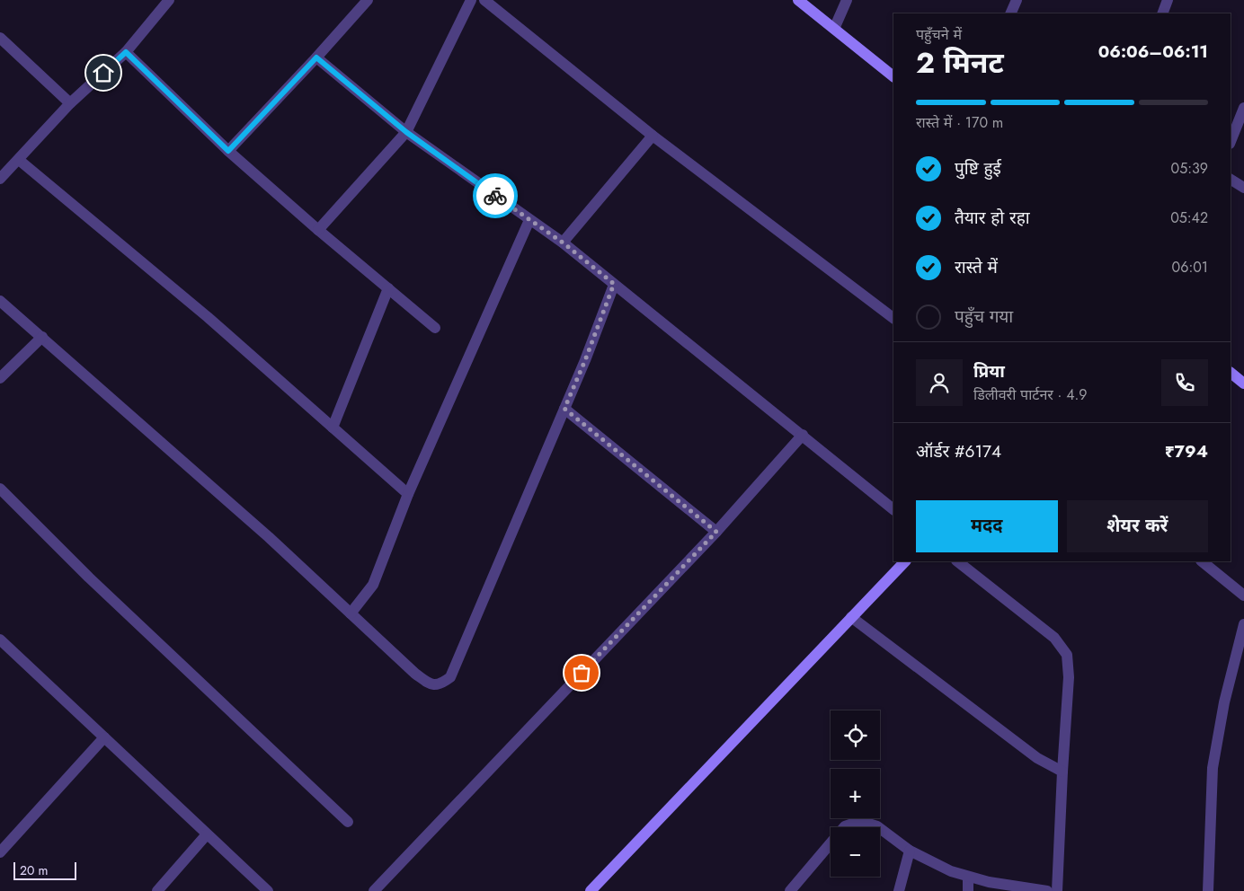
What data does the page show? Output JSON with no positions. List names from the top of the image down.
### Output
{
  "scale_bar": "20 m",
  "page": {
    "heading": ["2 मिनट", "पहुँचने में", "06:06–06:11"],
    "panel": [
      "प्रिया",
      "डिलीवरी पार्टनर · 4.9",
      "ऑर्डर #6174",
      "₹794"
    ],
    "bar": "रास्ते में · 170 m",
    "list": [
      ["पुष्टि हुई", "05:39"],
      ["तैयार हो रहा", "05:42"],
      ["रास्ते में", "06:01"],
      "पहुँच गया"
    ],
    "buttons": ["मदद", "शेयर करें"],
    "map_buttons": ["+", "−"],
    "scale": "20 m"
  }
}
